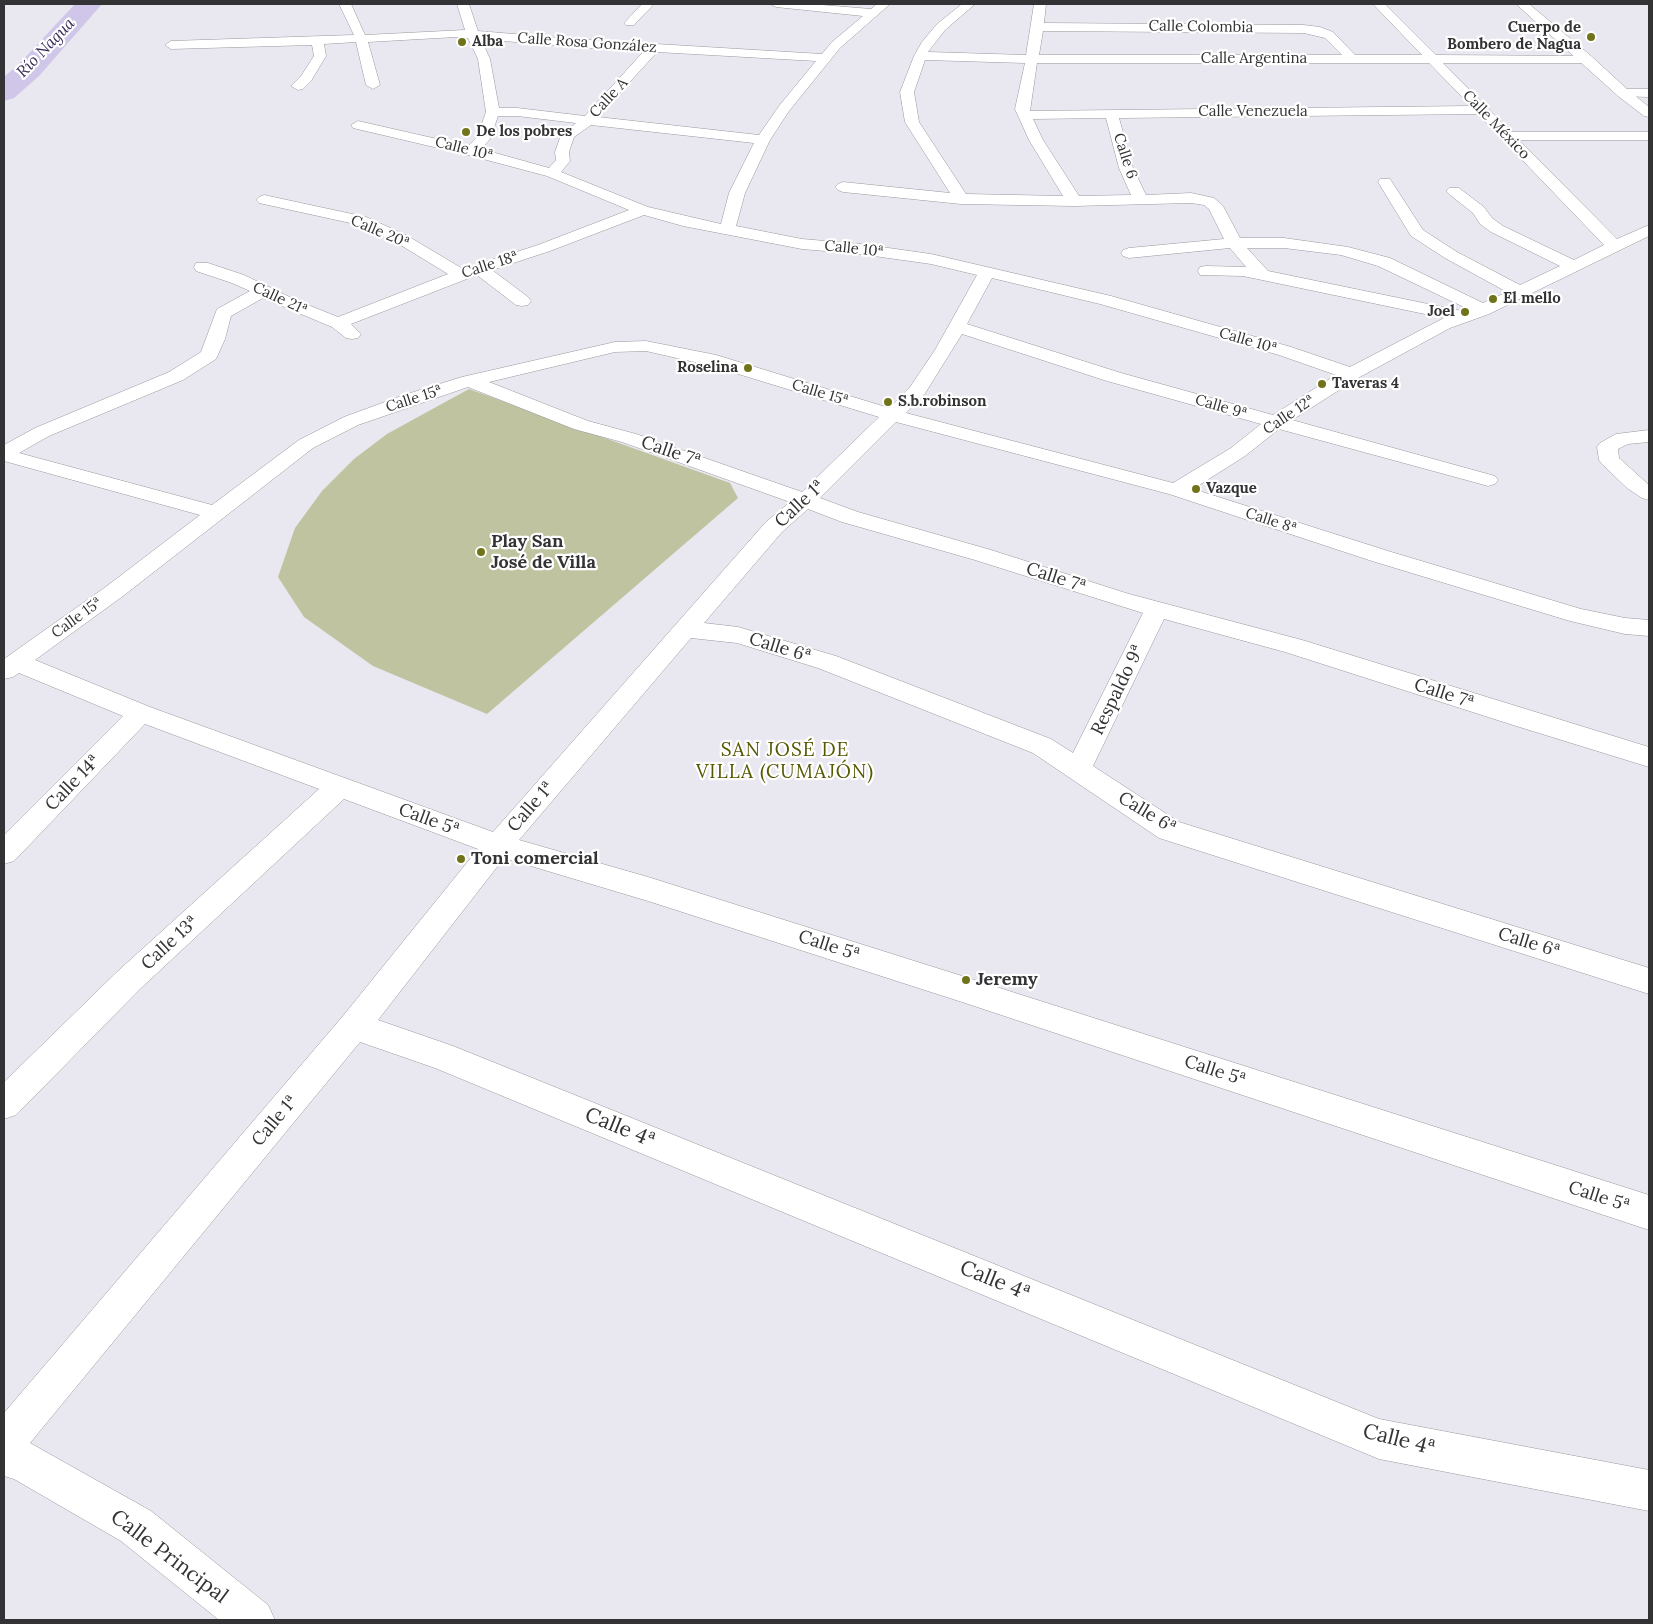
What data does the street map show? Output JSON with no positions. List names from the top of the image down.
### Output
{
  "streets": {
    "street": [
      "Calle Colombia",
      "Calle Rosa González",
      "Calle Argentina",
      "Calle A",
      "Calle Venezuela",
      "Calle México",
      "Calle 10ª",
      "Calle 6",
      "Calle 20ª",
      "Calle 18ª",
      "Calle 21ª",
      "Calle 15ª",
      "Calle 9ª",
      "Calle 12ª",
      "Calle 7ª",
      "Calle 1ª",
      "Calle 8ª",
      "Calle 6ª",
      "Respaldo 9ª",
      "Calle 14ª",
      "Calle 5ª",
      "Calle 13ª",
      "Calle 4ª",
      "Calle Principal"
    ]
  },
  "crossings": [
    ["Calle Colombia", "Calle Argentina"],
    ["Calle Rosa González", "Calle A"],
    ["Calle Argentina", "Calle México"],
    ["Calle A", "Calle 10ª"],
    ["Calle Venezuela", "Calle México"],
    ["Calle Venezuela", "Calle 6"],
    ["Calle México", "Calle 12ª"],
    ["Calle 10ª", "Calle 18ª"],
    ["Calle 10ª", "Calle 12ª"],
    ["Calle 10ª", "Calle 1ª"],
    ["Calle 20ª", "Calle 18ª"],
    ["Calle 18ª", "Calle 21ª"],
    ["Calle 15ª", "Calle 7ª"],
    ["Calle 15ª", "Calle 1ª"],
    ["Calle 15ª", "Calle 8ª"],
    ["Calle 15ª", "Calle 5ª"],
    ["Calle 9ª", "Calle 12ª"],
    ["Calle 9ª", "Calle 1ª"],
    ["Calle 12ª", "Calle 8ª"],
    ["Calle 7ª", "Calle 1ª"],
    ["Calle 7ª", "Respaldo 9ª"],
    ["Calle 1ª", "Calle 8ª"],
    ["Calle 1ª", "Calle 6ª"],
    ["Calle 1ª", "Calle 5ª"],
    ["Calle 1ª", "Calle 4ª"],
    ["Calle 6ª", "Respaldo 9ª"],
    ["Calle 14ª", "Calle 5ª"],
    ["Calle 5ª", "Calle 13ª"]
  ],
  "districts": ["SAN JOSÉ DE VILLA (CUMAJÓN)"],
  "water": ["Río Nagua"],
  "places": [
    "Cuerpo de Bombero de Nagua",
    "Alba",
    "De los pobres",
    "El mello",
    "Joel",
    "Roselina",
    "Taveras 4",
    "S.b.robinson",
    "Vazque",
    "Play San José de Villa",
    "Toni comercial",
    "Jeremy"
  ]
}
